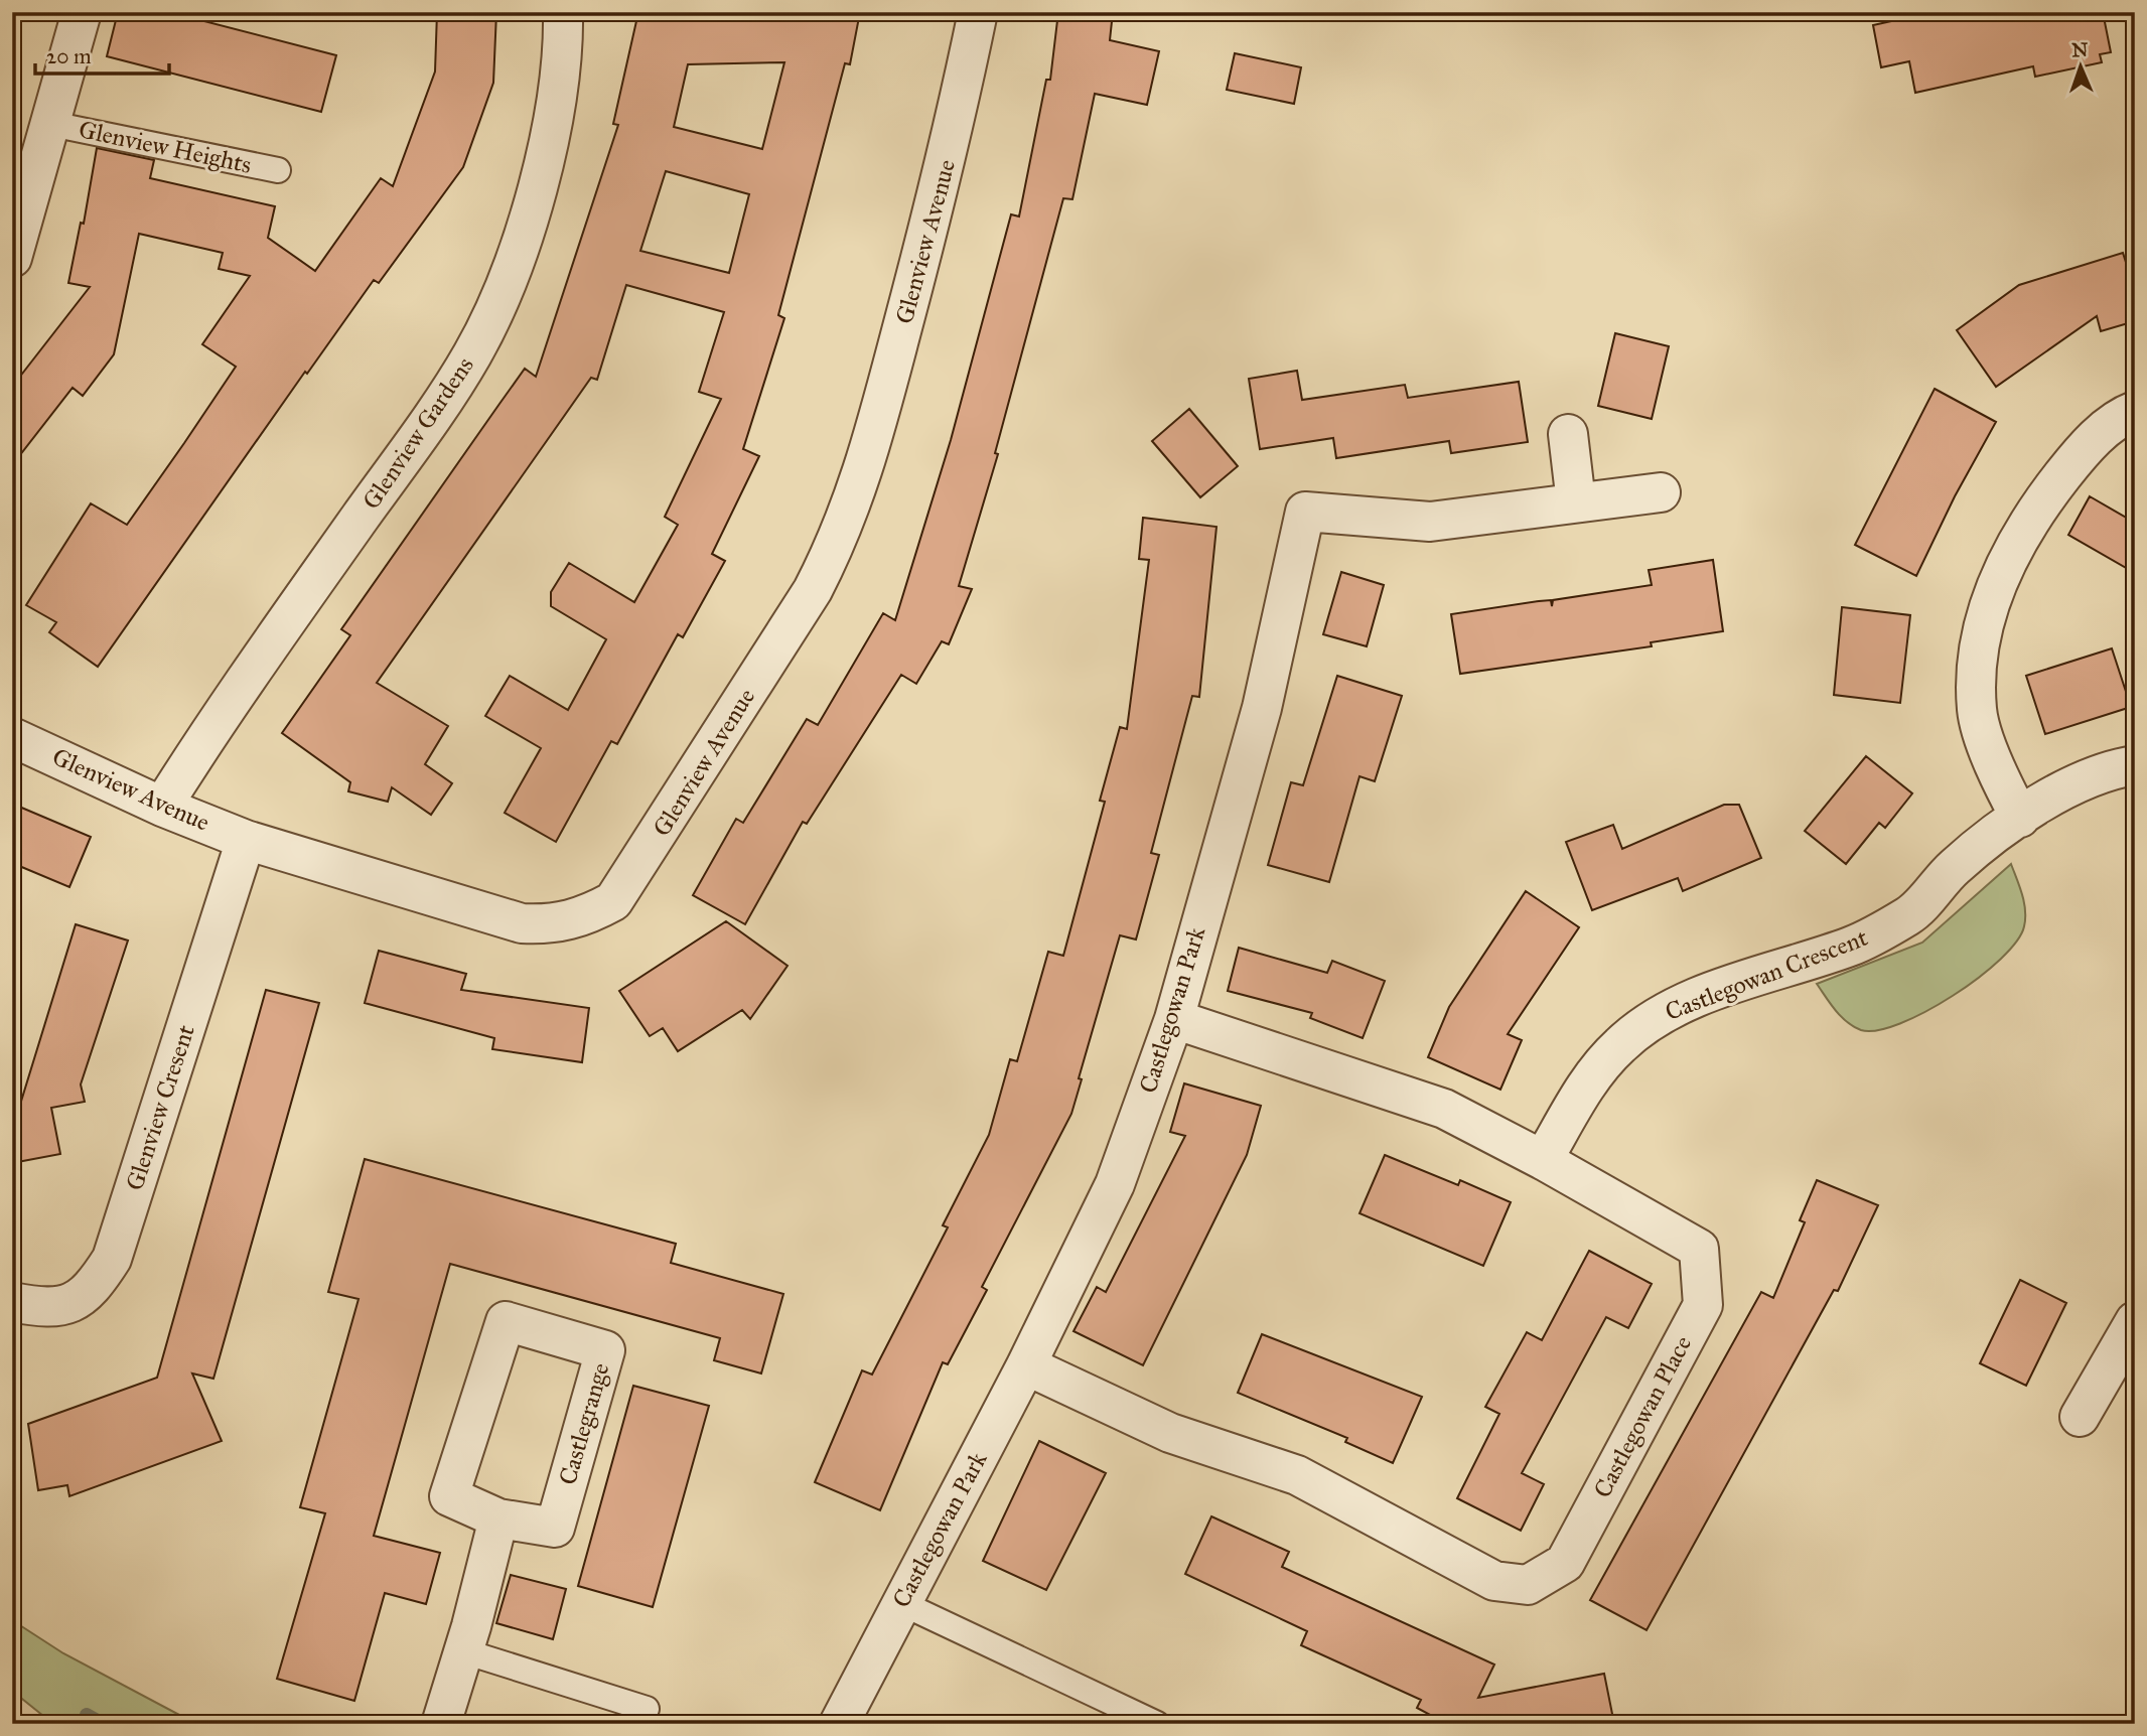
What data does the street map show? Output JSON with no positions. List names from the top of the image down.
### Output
{
  "streets": {
    "street": [
      "Glenview Heights",
      "Glenview Avenue",
      "Glenview Gardens",
      "Castlegowan Crescent",
      "Castlegowan Park",
      "Glenview Cresent",
      "Castlegowan Place",
      "Castlegrange"
    ]
  },
  "crossings": [
    ["Glenview Avenue", "Glenview Gardens"],
    ["Glenview Avenue", "Glenview Cresent"],
    ["Castlegowan Crescent", "Castlegowan Place"],
    ["Castlegowan Park", "Castlegowan Place"]
  ],
  "scale_bar": "20 m",
  "north": "top"
}
